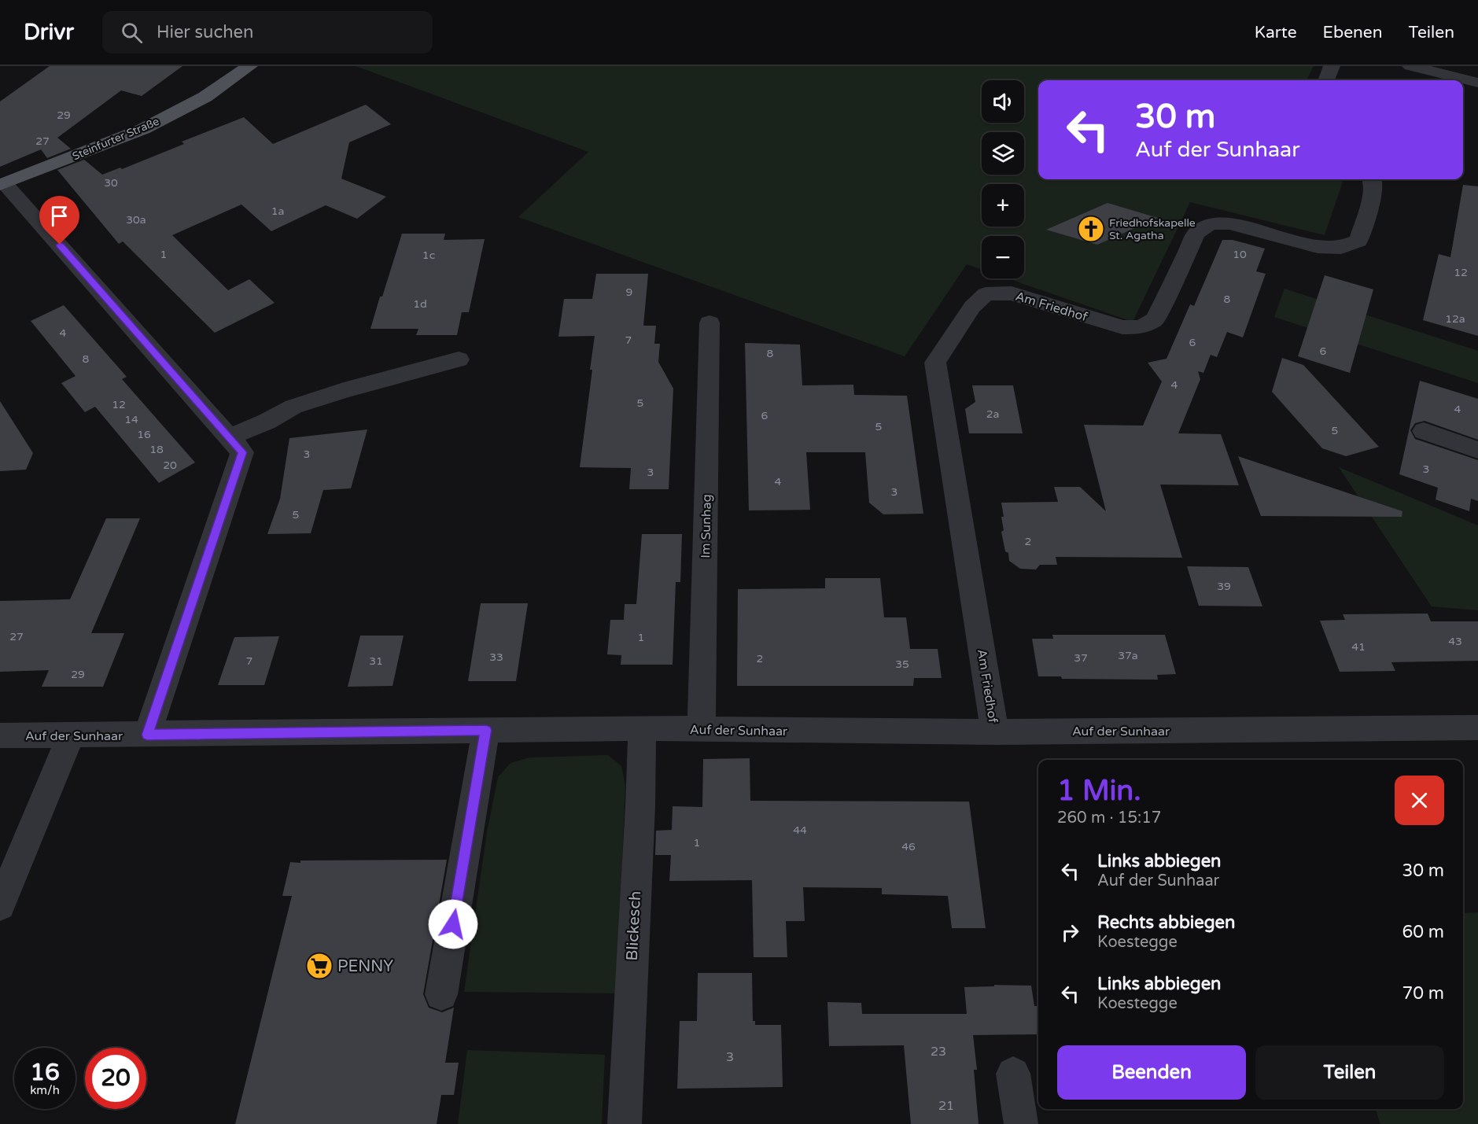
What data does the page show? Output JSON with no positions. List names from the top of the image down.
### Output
{
  "streets": {
    "main road": ["Steinfurter Straße"],
    "street": [
      "Am Friedhof",
      "Im Sunhag",
      "Auf der Sunhaar",
      "Blickesch"
    ]
  },
  "crossings": [
    ["Am Friedhof", "Auf der Sunhaar"],
    ["Im Sunhag", "Auf der Sunhaar"],
    ["Auf der Sunhaar", "Blickesch"]
  ],
  "places": {
    "church": ["Friedhofskapelle St. Agatha"],
    "supermarket": ["PENNY"]
  },
  "house_numbers": [
    "29",
    "27",
    "30",
    "1a",
    "30a",
    "1",
    "10",
    "1c",
    "12",
    "9",
    "8",
    "1d",
    "12a",
    "4",
    "7",
    "6",
    "6",
    "8",
    "8",
    "4",
    "5",
    "12",
    "4",
    "2a",
    "6",
    "14",
    "5",
    "5",
    "16",
    "18",
    "3",
    "20",
    "3",
    "3",
    "4",
    "3",
    "5",
    "2",
    "39",
    "27",
    "1",
    "43",
    "41",
    "37a",
    "33",
    "37",
    "2",
    "7",
    "31",
    "35",
    "29",
    "44",
    "1",
    "46",
    "23",
    "3",
    "21"
  ],
  "page": {
    "header": "Drivr",
    "search": "Hier suchen",
    "nav": ["Karte", "Ebenen", "Teilen"],
    "map_buttons": ["+", "−"],
    "turn": ["30 m", "Auf der Sunhaar"],
    "heading": ["1 Min.", "260 m · 15:17"],
    "list": [
      {
        "name": "Links abbiegen",
        "note": "Auf der Sunhaar",
        "value": "30 m"
      },
      {
        "name": "Rechts abbiegen",
        "note": "Koestegge",
        "value": "60 m"
      },
      {
        "name": "Links abbiegen",
        "note": "Koestegge",
        "value": "70 m"
      }
    ],
    "buttons": ["Beenden", "Teilen"],
    "speed": "16 km/h",
    "limit": "20"
  }
}
